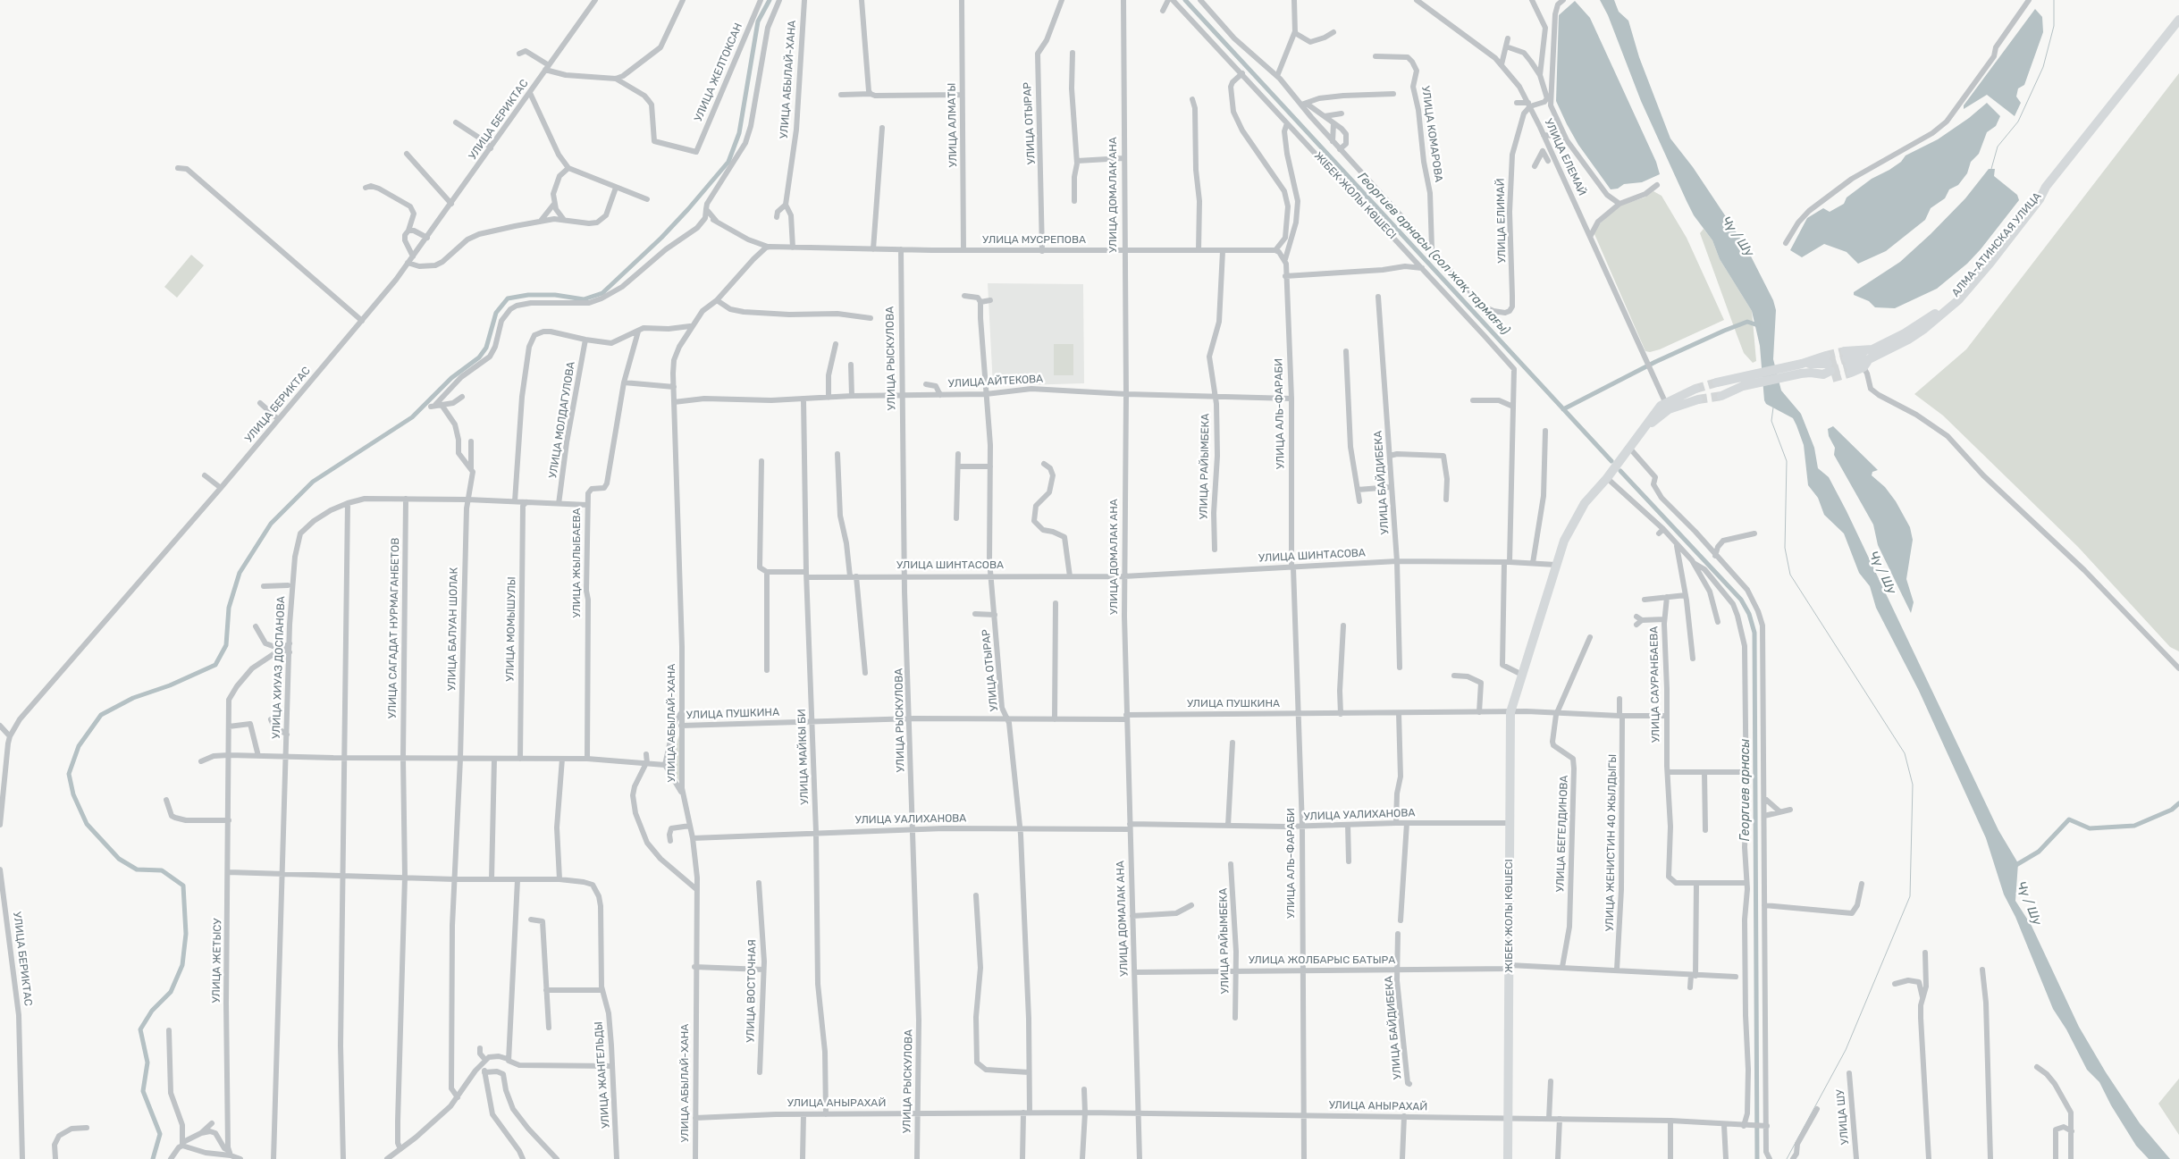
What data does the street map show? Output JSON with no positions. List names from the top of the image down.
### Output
{
  "streets": {
    "highway": ["ЖІБЕК ЖОЛЫ КӨШЕСІ", "АЛМА-АТИНСКАЯ УЛИЦА"],
    "street": [
      "УЛИЦА ЖЕЛТОКСАН",
      "УЛИЦА АБЫЛАЙ-ХАНА",
      "УЛИЦА БЕРИКТАС",
      "УЛИЦА ОТЫРАР",
      "УЛИЦА АЛМАТЫ",
      "УЛИЦА КОМАРОВА",
      "УЛИЦА ЕЛЕМАЙ",
      "УЛИЦА ДОМАЛАК АНА",
      "УЛИЦА ЕЛИМАЙ",
      "УЛИЦА МУСРЕПОВА",
      "УЛИЦА РЫСКУЛОВА",
      "УЛИЦА АЙТЕКОВА",
      "УЛИЦА АЛЬ-ФАРАБИ",
      "УЛИЦА МОЛДАГУЛОВА",
      "УЛИЦА РАЙЫМБЕКА",
      "УЛИЦА БАЙДИБЕКА",
      "УЛИЦА ШИНТАСОВА",
      "УЛИЦА ЖЫЛЫБАЕВА",
      "УЛИЦА САГАДАТ НУРМАГАНБЕТОВ",
      "УЛИЦА БАЛУАН ШОЛАК",
      "УЛИЦА МОМЫШУЛЫ",
      "УЛИЦА ХИУАЗ ДОСПАНОВА",
      "УЛИЦА САУРАНБАЕВА",
      "УЛИЦА ПУШКИНА",
      "УЛИЦА МАЙКЫ БИ",
      "УЛИЦА УАЛИХАНОВА",
      "УЛИЦА БЕГЕЛДИНОВА",
      "УЛИЦА ЖЕНИСТИН 40 ЖЫЛДЫГЫ",
      "УЛИЦА ЖЕТЫСУ",
      "УЛИЦА ЖОЛБАРЫС БАТЫРА",
      "УЛИЦА ВОСТОЧНАЯ",
      "УЛИЦА ЖАНГЕЛЬДЫ",
      "УЛИЦА АНЫРАХАЙ",
      "УЛИЦА ШУ"
    ]
  },
  "crossings": [
    ["УЛИЦА АБЫЛАЙ-ХАНА", "УЛИЦА МУСРЕПОВА"],
    ["УЛИЦА АБЫЛАЙ-ХАНА", "УЛИЦА АЙТЕКОВА"],
    ["УЛИЦА АБЫЛАЙ-ХАНА", "УЛИЦА ПУШКИНА"],
    ["УЛИЦА АБЫЛАЙ-ХАНА", "УЛИЦА УАЛИХАНОВА"],
    ["УЛИЦА АБЫЛАЙ-ХАНА", "УЛИЦА АНЫРАХАЙ"],
    ["УЛИЦА ОТЫРАР", "УЛИЦА МУСРЕПОВА"],
    ["УЛИЦА ОТЫРАР", "УЛИЦА АЙТЕКОВА"],
    ["УЛИЦА ОТЫРАР", "УЛИЦА ШИНТАСОВА"],
    ["УЛИЦА ОТЫРАР", "УЛИЦА ПУШКИНА"],
    ["УЛИЦА ОТЫРАР", "УЛИЦА УАЛИХАНОВА"],
    ["УЛИЦА ОТЫРАР", "УЛИЦА АНЫРАХАЙ"],
    ["УЛИЦА АЛМАТЫ", "УЛИЦА МУСРЕПОВА"],
    ["УЛИЦА КОМАРОВА", "УЛИЦА ЕЛИМАЙ"],
    ["УЛИЦА ЕЛЕМАЙ", "ЖІБЕК ЖОЛЫ КӨШЕСІ"],
    ["УЛИЦА ЕЛЕМАЙ", "УЛИЦА ЕЛИМАЙ"],
    ["УЛИЦА ДОМАЛАК АНА", "УЛИЦА МУСРЕПОВА"],
    ["УЛИЦА ДОМАЛАК АНА", "УЛИЦА АЙТЕКОВА"],
    ["УЛИЦА ДОМАЛАК АНА", "УЛИЦА ШИНТАСОВА"],
    ["УЛИЦА ДОМАЛАК АНА", "УЛИЦА ПУШКИНА"],
    ["УЛИЦА ДОМАЛАК АНА", "УЛИЦА УАЛИХАНОВА"],
    ["УЛИЦА ДОМАЛАК АНА", "УЛИЦА ЖОЛБАРЫС БАТЫРА"],
    ["УЛИЦА ДОМАЛАК АНА", "УЛИЦА АНЫРАХАЙ"],
    ["ЖІБЕК ЖОЛЫ КӨШЕСІ", "УЛИЦА АЛЬ-ФАРАБИ"],
    ["ЖІБЕК ЖОЛЫ КӨШЕСІ", "УЛИЦА ШИНТАСОВА"],
    ["ЖІБЕК ЖОЛЫ КӨШЕСІ", "УЛИЦА ПУШКИНА"],
    ["ЖІБЕК ЖОЛЫ КӨШЕСІ", "УЛИЦА УАЛИХАНОВА"],
    ["ЖІБЕК ЖОЛЫ КӨШЕСІ", "УЛИЦА ЖОЛБАРЫС БАТЫРА"],
    ["ЖІБЕК ЖОЛЫ КӨШЕСІ", "УЛИЦА АНЫРАХАЙ"],
    ["УЛИЦА МУСРЕПОВА", "УЛИЦА РЫСКУЛОВА"],
    ["УЛИЦА МУСРЕПОВА", "УЛИЦА РАЙЫМБЕКА"],
    ["УЛИЦА РЫСКУЛОВА", "УЛИЦА АЙТЕКОВА"],
    ["УЛИЦА РЫСКУЛОВА", "УЛИЦА ШИНТАСОВА"],
    ["УЛИЦА РЫСКУЛОВА", "УЛИЦА ПУШКИНА"],
    ["УЛИЦА РЫСКУЛОВА", "УЛИЦА УАЛИХАНОВА"],
    ["УЛИЦА РЫСКУЛОВА", "УЛИЦА АНЫРАХАЙ"],
    ["УЛИЦА АЙТЕКОВА", "УЛИЦА АЛЬ-ФАРАБИ"],
    ["УЛИЦА АЙТЕКОВА", "УЛИЦА РАЙЫМБЕКА"],
    ["УЛИЦА АЙТЕКОВА", "УЛИЦА МАЙКЫ БИ"],
    ["УЛИЦА АЛЬ-ФАРАБИ", "УЛИЦА ШИНТАСОВА"],
    ["УЛИЦА АЛЬ-ФАРАБИ", "УЛИЦА ПУШКИНА"],
    ["УЛИЦА АЛЬ-ФАРАБИ", "УЛИЦА УАЛИХАНОВА"],
    ["УЛИЦА АЛЬ-ФАРАБИ", "УЛИЦА ЖОЛБАРЫС БАТЫРА"],
    ["УЛИЦА АЛЬ-ФАРАБИ", "УЛИЦА АНЫРАХАЙ"],
    ["УЛИЦА РАЙЫМБЕКА", "УЛИЦА ЖОЛБАРЫС БАТЫРА"],
    ["УЛИЦА БАЙДИБЕКА", "УЛИЦА ШИНТАСОВА"],
    ["УЛИЦА БАЙДИБЕКА", "УЛИЦА ЖОЛБАРЫС БАТЫРА"],
    ["УЛИЦА ШИНТАСОВА", "УЛИЦА МАЙКЫ БИ"],
    ["УЛИЦА САГАДАТ НУРМАГАНБЕТОВ", "УЛИЦА ЖАНГЕЛЬДЫ"],
    ["УЛИЦА БАЛУАН ШОЛАК", "УЛИЦА ЖАНГЕЛЬДЫ"],
    ["УЛИЦА ХИУАЗ ДОСПАНОВА", "УЛИЦА ЖЕТЫСУ"],
    ["УЛИЦА ХИУАЗ ДОСПАНОВА", "УЛИЦА ЖАНГЕЛЬДЫ"],
    ["УЛИЦА САУРАНБАЕВА", "УЛИЦА ПУШКИНА"],
    ["УЛИЦА ПУШКИНА", "УЛИЦА МАЙКЫ БИ"],
    ["УЛИЦА ПУШКИНА", "УЛИЦА БЕГЕЛДИНОВА"],
    ["УЛИЦА ПУШКИНА", "УЛИЦА ЖЕНИСТИН 40 ЖЫЛДЫГЫ"],
    ["УЛИЦА МАЙКЫ БИ", "УЛИЦА УАЛИХАНОВА"],
    ["УЛИЦА МАЙКЫ БИ", "УЛИЦА АНЫРАХАЙ"],
    ["УЛИЦА БЕГЕЛДИНОВА", "УЛИЦА ЖОЛБАРЫС БАТЫРА"],
    ["УЛИЦА ЖЕНИСТИН 40 ЖЫЛДЫГЫ", "УЛИЦА ЖОЛБАРЫС БАТЫРА"],
    ["УЛИЦА ЖЕТЫСУ", "УЛИЦА ЖАНГЕЛЬДЫ"]
  ],
  "water": ["Чү / Шу", "Георгиев арнасы (сол жақ тармағы)", "Георгиев арнасы"]
}
